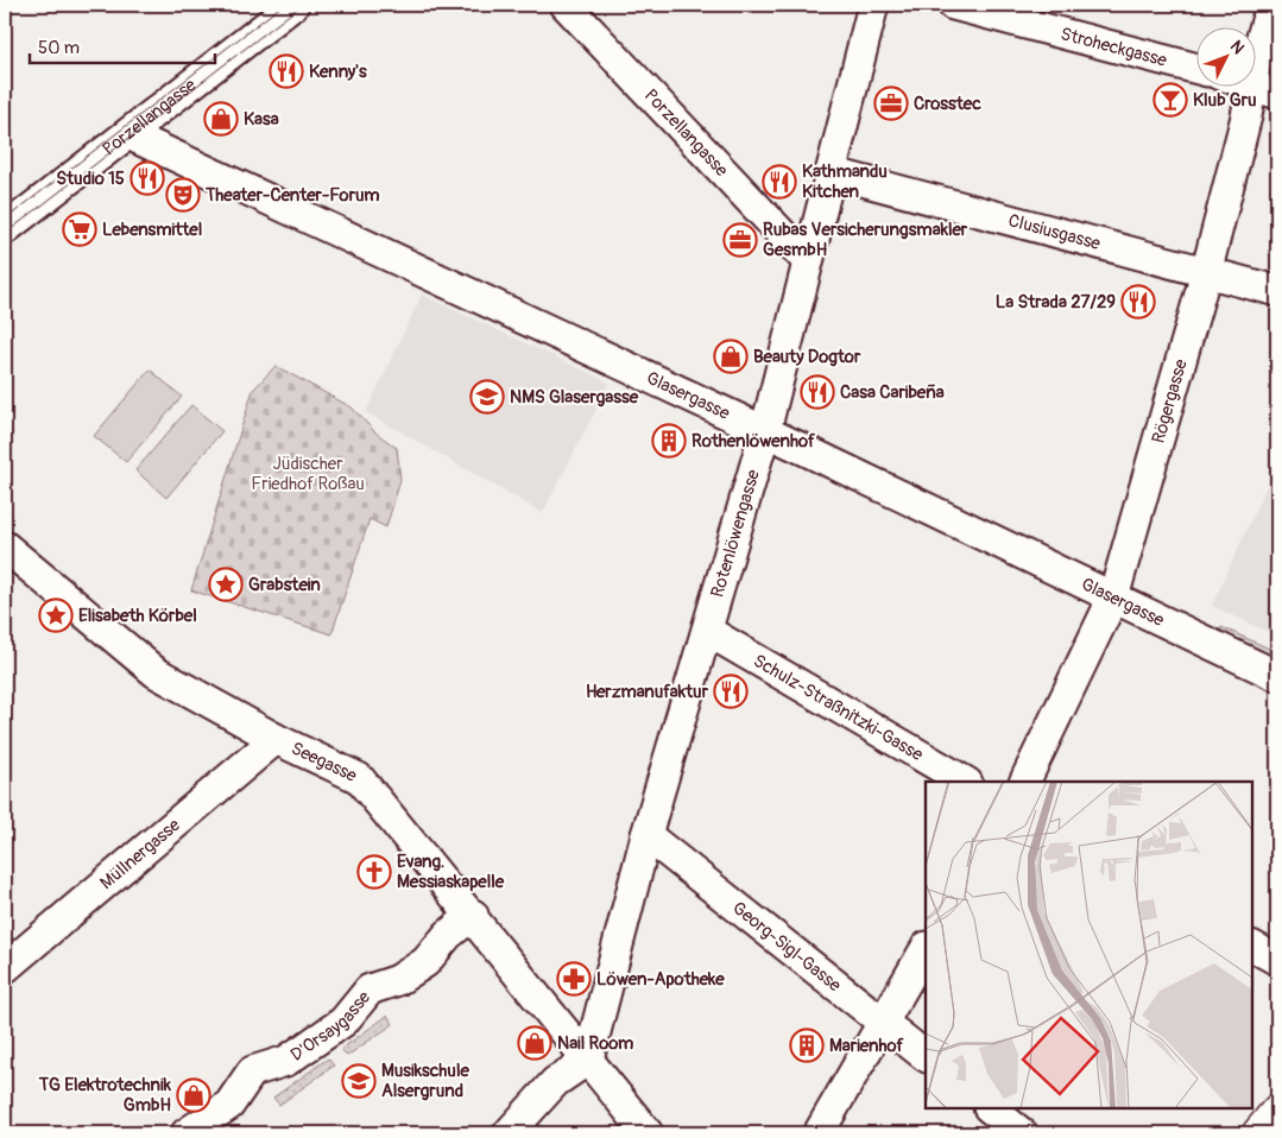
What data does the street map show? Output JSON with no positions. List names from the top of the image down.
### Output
{
  "streets": {
    "street": [
      "Stroheckgasse",
      "Porzellangasse",
      "Clusiusgasse",
      "Glasergasse",
      "Rögergasse",
      "Rotenlöwengasse",
      "Schulz-Straßnitzki-Gasse",
      "Seegasse",
      "Müllnergasse",
      "Georg-Sigl-Gasse",
      "D'Orsaygasse"
    ]
  },
  "crossings": [
    ["Porzellangasse", "Glasergasse"],
    ["Porzellangasse", "Rotenlöwengasse"],
    ["Clusiusgasse", "Rögergasse"],
    ["Clusiusgasse", "Rotenlöwengasse"],
    ["Glasergasse", "Rögergasse"],
    ["Glasergasse", "Rotenlöwengasse"],
    ["Rotenlöwengasse", "Schulz-Straßnitzki-Gasse"],
    ["Rotenlöwengasse", "Seegasse"],
    ["Rotenlöwengasse", "Georg-Sigl-Gasse"],
    ["Seegasse", "Müllnergasse"],
    ["Seegasse", "D'Orsaygasse"]
  ],
  "parks": ["Jüdischer Friedhof Roßau"],
  "places": {
    "restaurant": [
      "Kenny's",
      "Studio 15",
      "Kathmandu Kitchen",
      "La Strada 27/29",
      "Casa Caribeña",
      "Herzmanufaktur"
    ],
    "bar": ["Klub Gru"],
    "office": ["Crosstec", "Rubas Versicherungsmakler GesmbH"],
    "shop": [
      "Kasa",
      "Beauty Dogtor",
      "Nail Room",
      "TG Elektrotechnik GmbH"
    ],
    "theatre": ["Theater-Center-Forum"],
    "supermarket": ["Lebensmittel"],
    "school or university": ["NMS Glasergasse", "Musikschule Alsergrund"],
    "building": ["Rothenlöwenhof", "Marienhof"],
    "place": ["Grabstein", "Elisabeth Körbel"],
    "church": ["Evang. Messiaskapelle"],
    "pharmacy": ["Löwen-Apotheke"]
  },
  "scale_bar": "50 m",
  "north": "top right"
}
